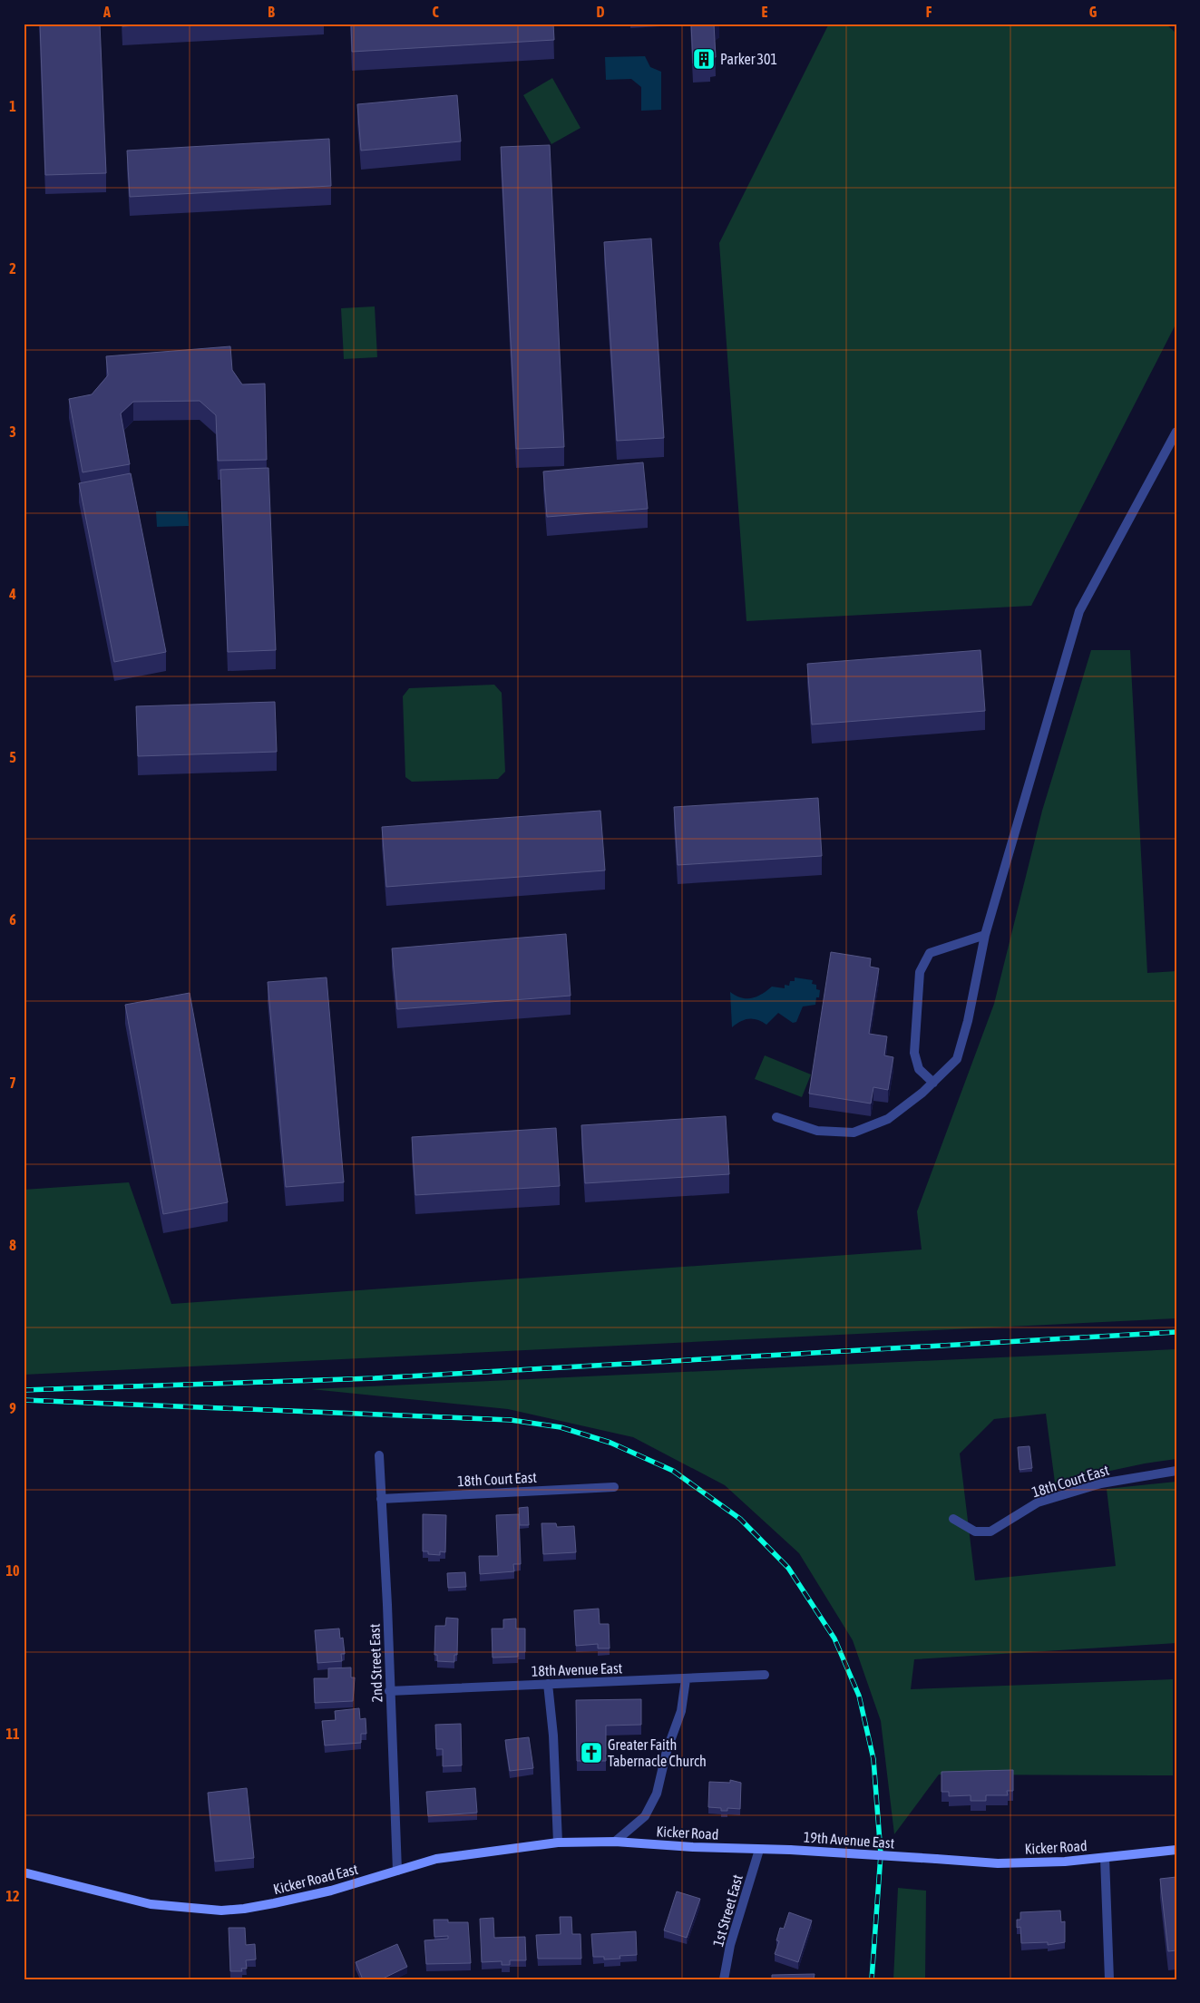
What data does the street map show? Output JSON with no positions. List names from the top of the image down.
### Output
{
  "streets": {
    "main road": ["Kicker Road", "19th Avenue East", "Kicker Road East"],
    "street": [
      "18th Court East",
      "2nd Street East",
      "18th Avenue East",
      "1st Street East"
    ]
  },
  "crossings": [
    ["18th Court East", "2nd Street East"],
    ["2nd Street East", "18th Avenue East"],
    ["2nd Street East", "Kicker Road East"],
    ["Kicker Road", "19th Avenue East"],
    ["Kicker Road", "Kicker Road East"],
    ["Kicker Road", "1st Street East"],
    ["19th Avenue East", "1st Street East"]
  ],
  "places": {
    "building": ["Parker 301"],
    "church": ["Greater Faith Tabernacle Church"]
  },
  "grid": {
    "columns": [
      "A",
      "B",
      "C",
      "D",
      "E",
      "F",
      "G"
    ],
    "rows": [
      "1",
      "2",
      "3",
      "4",
      "5",
      "6",
      "7",
      "8",
      "9",
      "10",
      "11",
      "12"
    ]
  }
}
